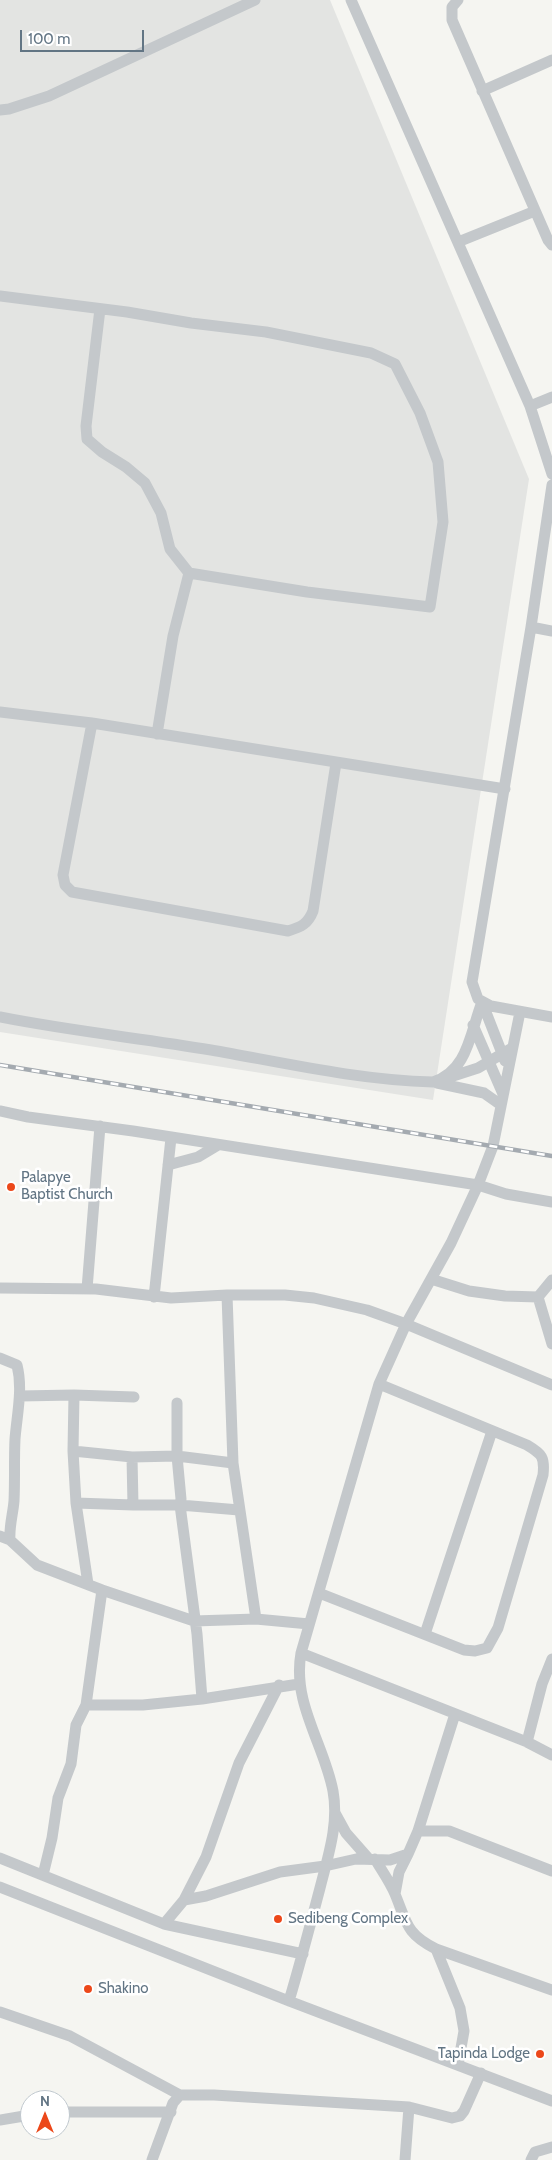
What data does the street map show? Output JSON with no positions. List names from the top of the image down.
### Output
{
  "places": [
    "Palapye Baptist Church",
    "Sedibeng Complex",
    "Shakino",
    "Tapinda Lodge"
  ],
  "scale_bar": "100 m",
  "north": "top"
}
